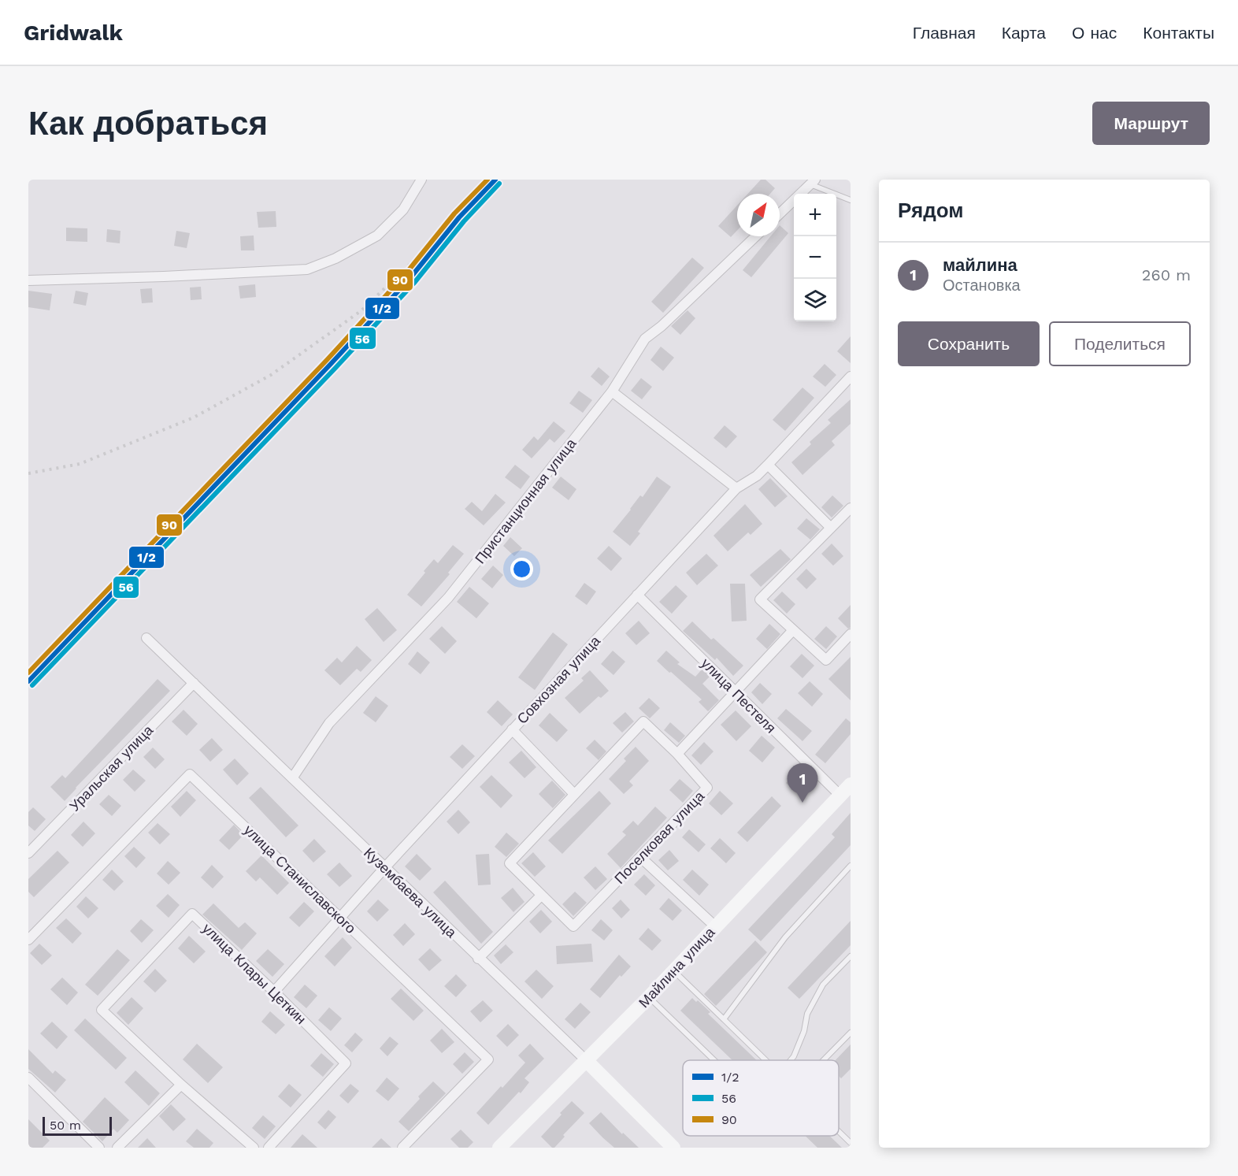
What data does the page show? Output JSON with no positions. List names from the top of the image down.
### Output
{
  "streets": {
    "main road": ["Кузембаева улица", "Майлина улица"],
    "street": [
      "Пристанционная улица",
      "Совхозная улица",
      "улица Пестеля",
      "Уральская улица",
      "Поселковая улица",
      "улица Станиславского",
      "улица Клары Цеткин"
    ]
  },
  "crossings": [
    ["Пристанционная улица", "Кузембаева улица"],
    ["Совхозная улица", "улица Пестеля"],
    ["Совхозная улица", "улица Станиславского"],
    ["Совхозная улица", "Кузембаева улица"],
    ["Совхозная улица", "улица Клары Цеткин"],
    ["улица Пестеля", "Майлина улица"],
    ["Уральская улица", "Кузембаева улица"],
    ["Кузембаева улица", "Майлина улица"]
  ],
  "lines": ["transit line 1/2", "transit line 90", "transit line 56"],
  "legend": ["1/2", "56", "90"],
  "scale_bar": "50 m",
  "north": "top right",
  "page": {
    "header": "Gridwalk",
    "nav": [
      "Главная",
      "Карта",
      "О нас",
      "Контакты"
    ],
    "buttons": [
      "Маршрут",
      ["Сохранить", "Поделиться"]
    ],
    "title": "Как добраться",
    "heading": "Рядом",
    "map_buttons": ["+", "−"],
    "list": [
      {
        "mark": "1",
        "name": "майлина",
        "note": "Остановка",
        "value": "260 m"
      }
    ],
    "pins": "1",
    "scale": "50 m"
  }
}
